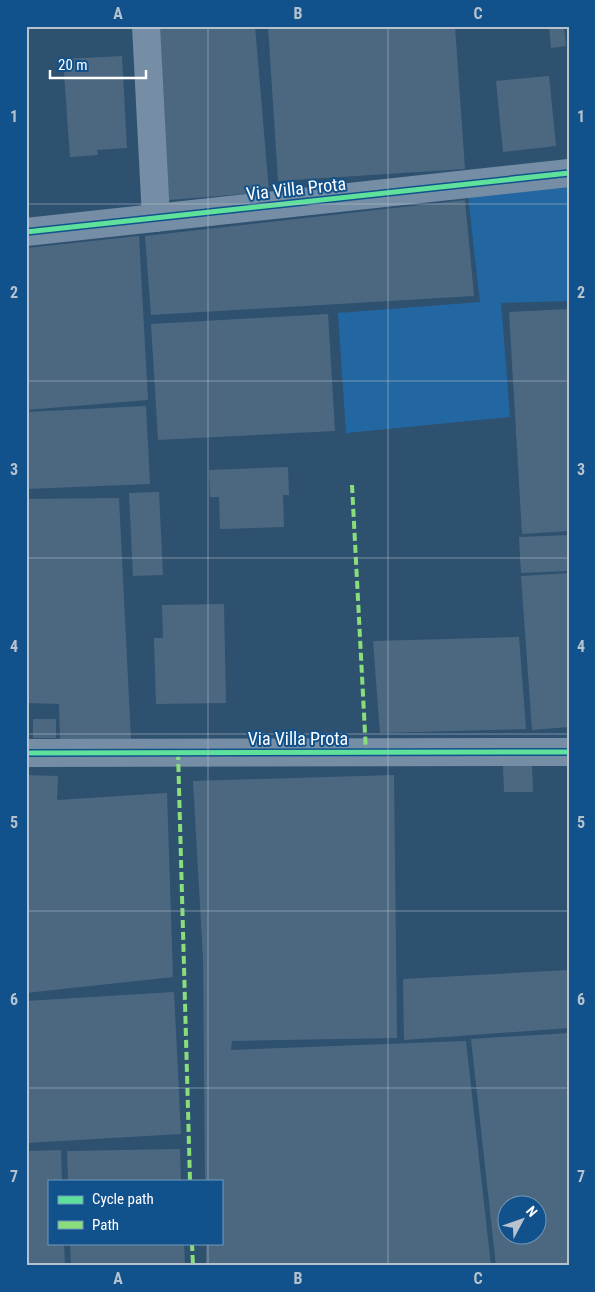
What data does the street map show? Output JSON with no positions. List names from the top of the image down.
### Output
{
  "streets": {
    "street": ["Via Villa Prota"]
  },
  "legend": ["Cycle path", "Path"],
  "scale_bar": "20 m",
  "north": "top right",
  "grid": {
    "columns": ["A", "B", "C"],
    "rows": [
      "1",
      "2",
      "3",
      "4",
      "5",
      "6",
      "7"
    ]
  }
}
